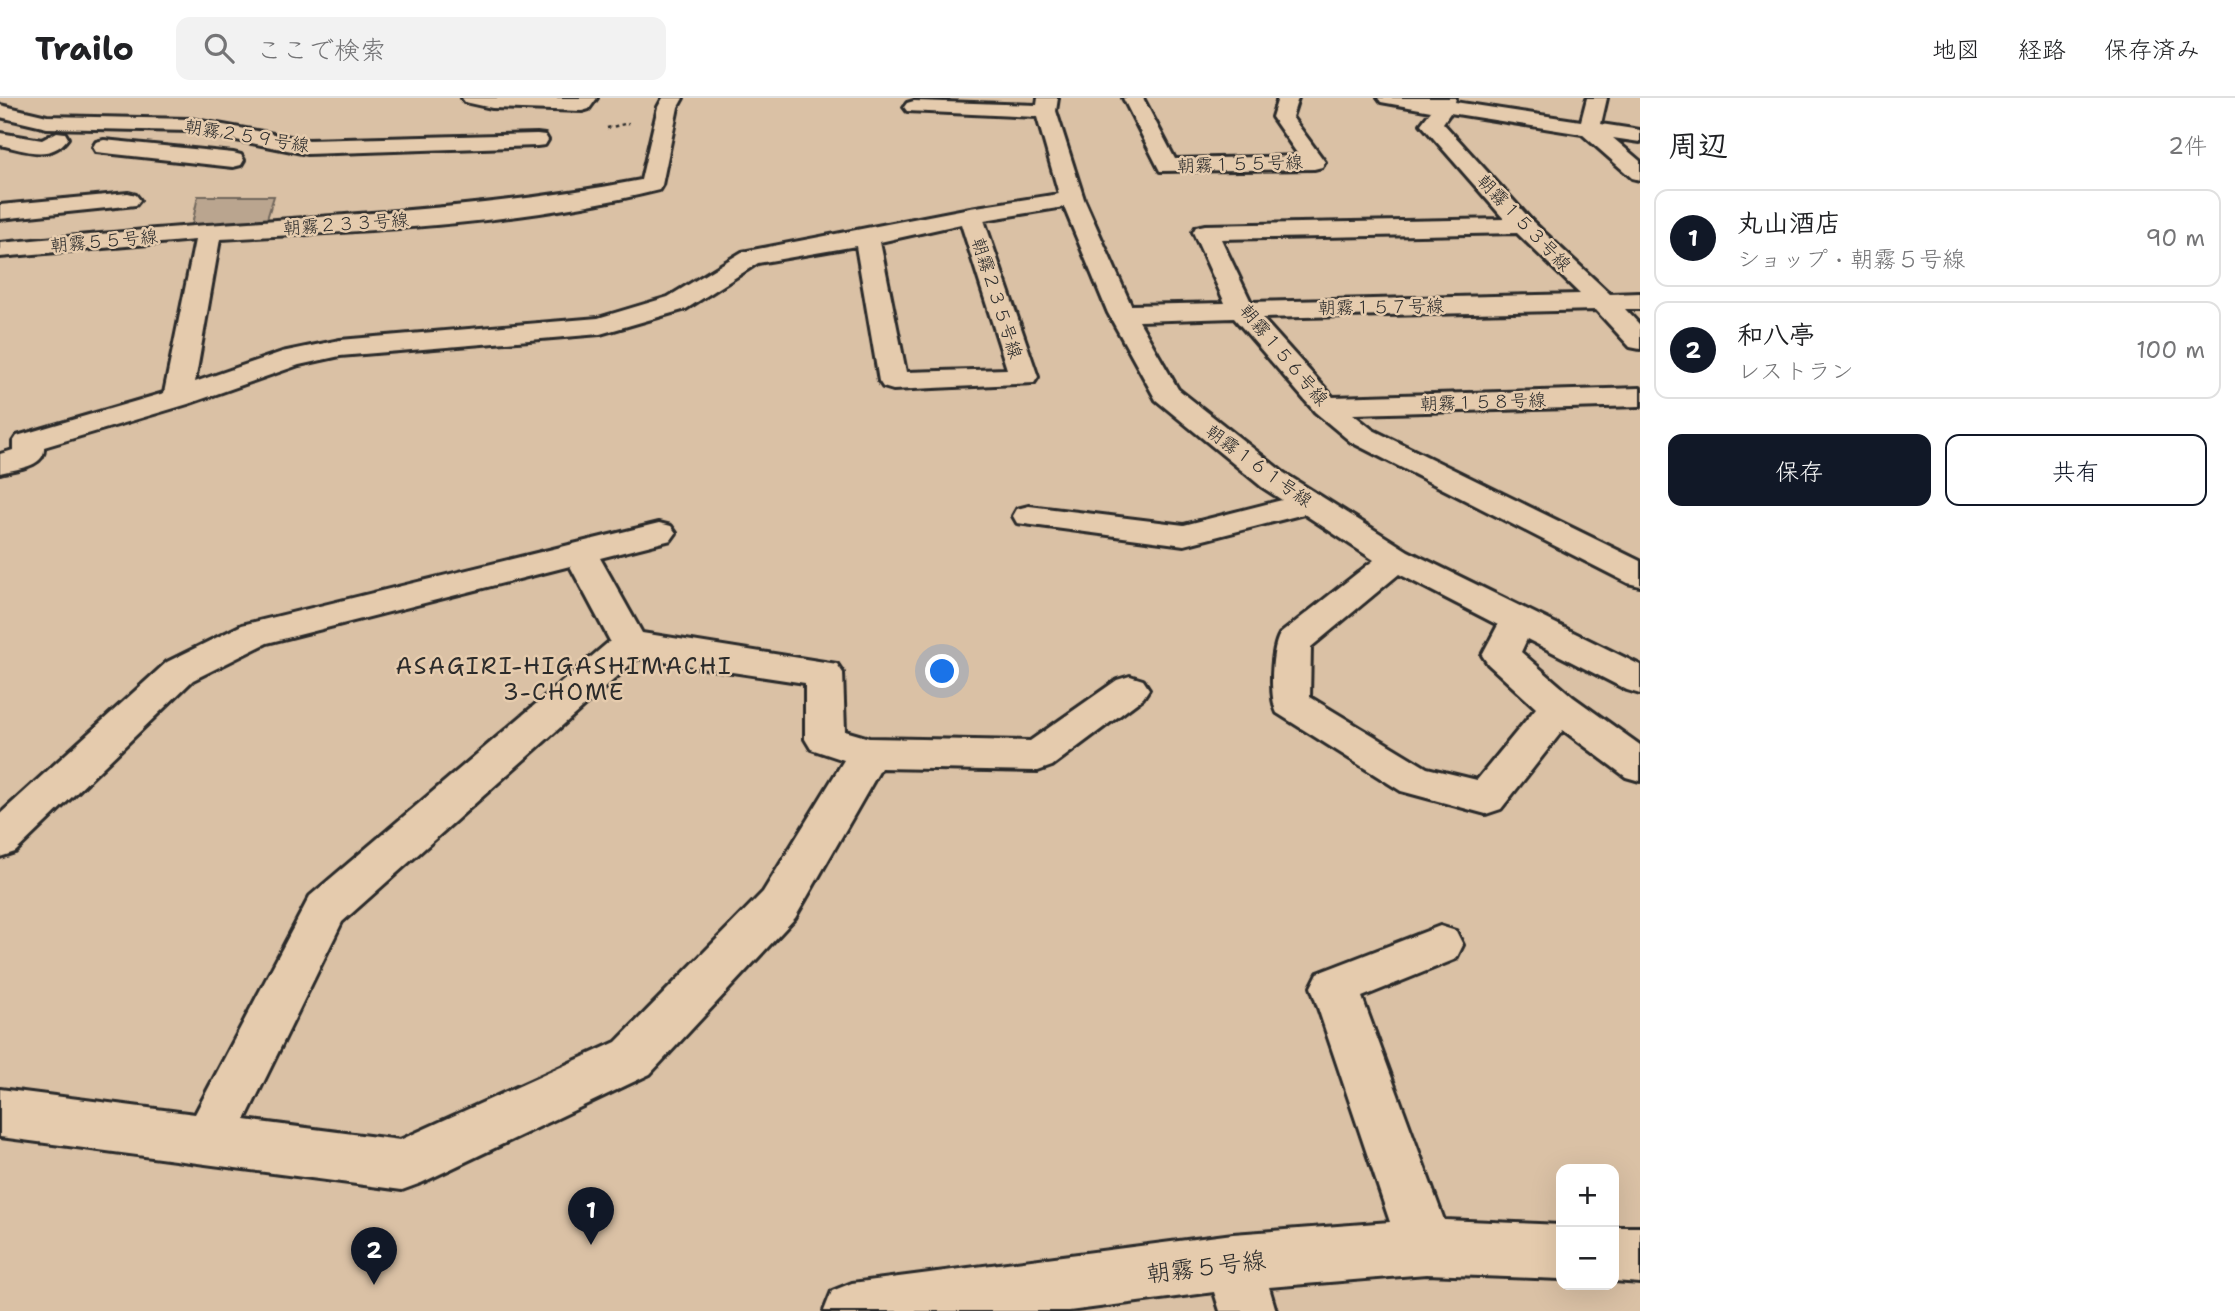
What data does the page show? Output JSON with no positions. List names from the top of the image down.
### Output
{
  "streets": {
    "street": [
      "朝霧２５９号線",
      "朝霧１５５号線",
      "朝霧１５３号線",
      "朝霧２３３号線",
      "朝霧５５号線",
      "朝霧２３５号線",
      "朝霧１５７号線",
      "朝霧１５６号線",
      "朝霧１５８号線",
      "朝霧１６１号線",
      "朝霧５号線"
    ]
  },
  "crossings": [
    ["朝霧１５３号線", "朝霧１５７号線"],
    ["朝霧１５３号線", "朝霧１５６号線"],
    ["朝霧２３３号線", "朝霧５５号線"],
    ["朝霧２３５号線", "朝霧１６１号線"],
    ["朝霧１５７号線", "朝霧１５６号線"],
    ["朝霧１５７号線", "朝霧１６１号線"],
    ["朝霧１５６号線", "朝霧１５８号線"]
  ],
  "districts": ["ASAGIRI-HIGASHIMACHI 3-CHOME"],
  "page": {
    "header": "Trailo",
    "search": "ここで検索",
    "nav": ["地図", "経路", "保存済み"],
    "heading": ["周辺", "2件"],
    "list": [
      {
        "mark": "1",
        "name": "丸山酒店",
        "note": "ショップ · 朝霧５号線",
        "value": "90 m"
      },
      {
        "mark": "2",
        "name": "和八亭",
        "note": "レストラン",
        "value": "100 m"
      }
    ],
    "buttons": ["保存", "共有"],
    "map_buttons": ["+", "−"],
    "pins": ["1", "2"]
  }
}
